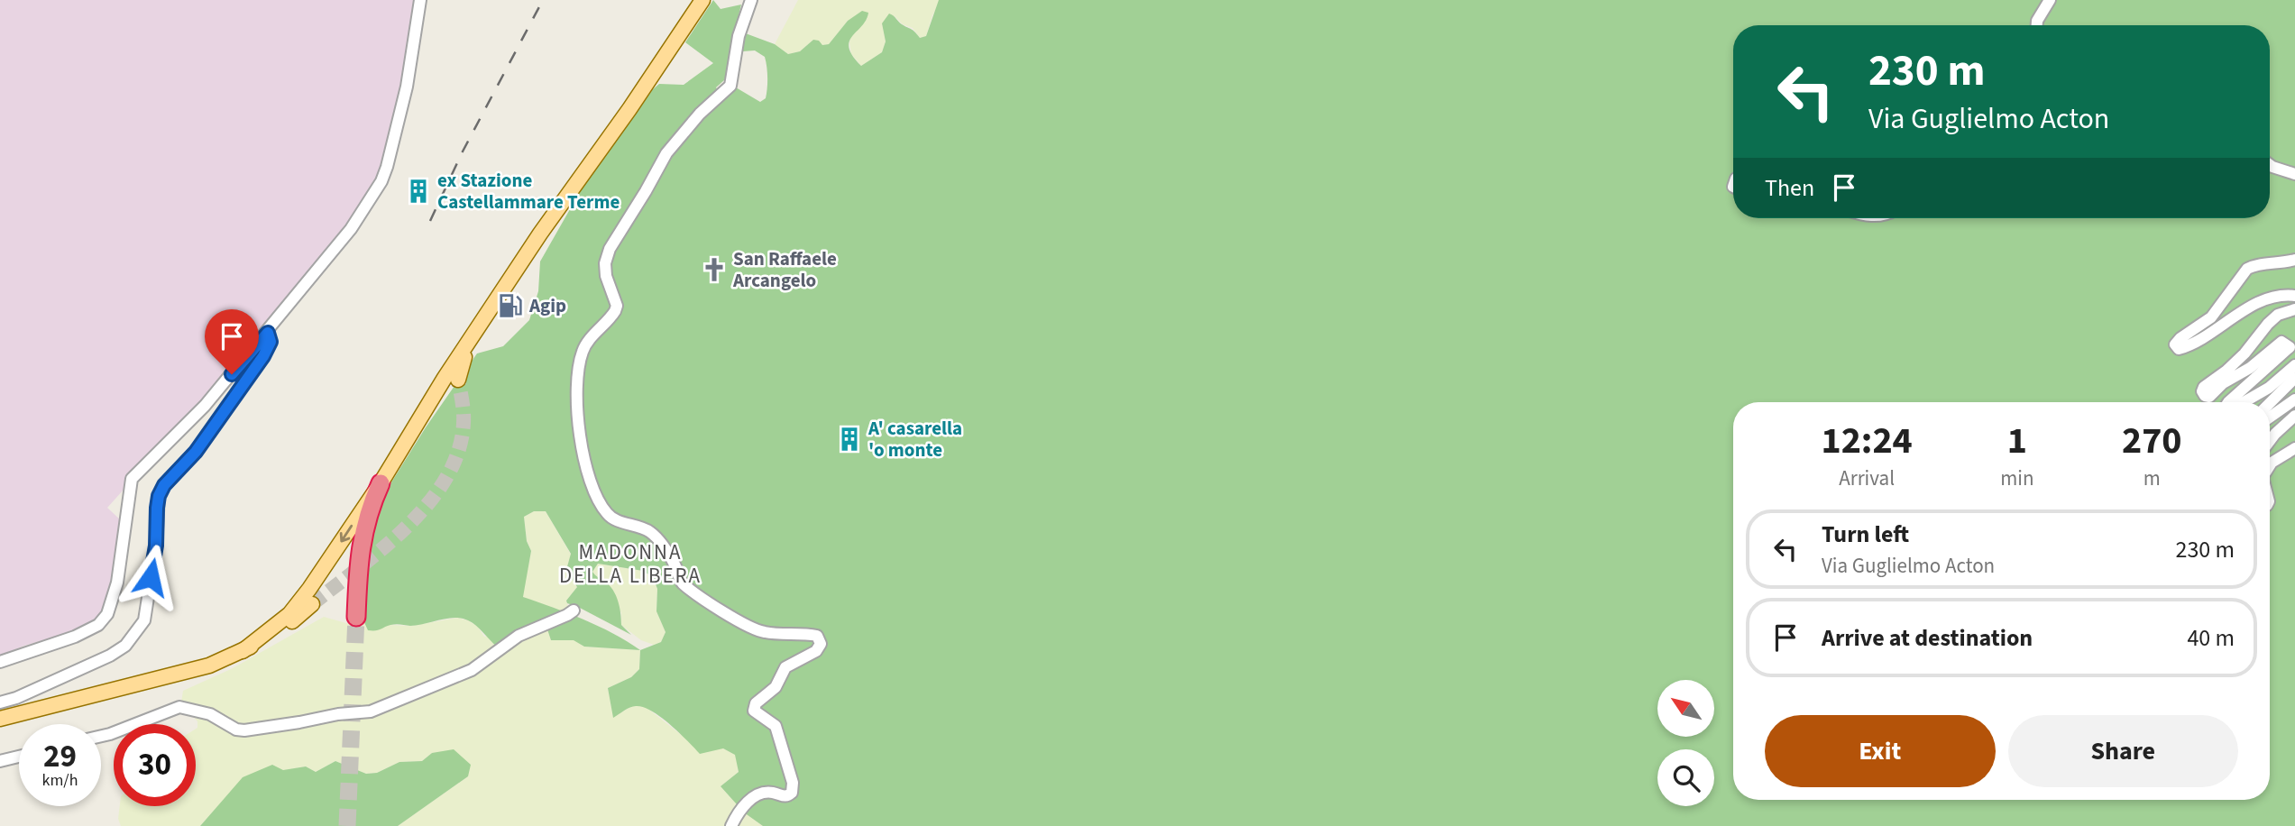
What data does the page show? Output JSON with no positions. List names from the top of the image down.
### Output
{
  "districts": ["MADONNA DELLA LIBERA"],
  "places": {
    "building": ["ex Stazione Castellammare Terme", "A' casarella 'o monte"],
    "church": ["San Raffaele Arcangelo"],
    "fuel station": ["Agip"]
  },
  "north": "top left",
  "page": {
    "turn": ["230 m", "Via Guglielmo Acton"],
    "then": "Then",
    "eta": [
      "12:24",
      "Arrival",
      "1",
      "min",
      "270",
      "m"
    ],
    "list": [
      {
        "name": "Turn left",
        "note": "Via Guglielmo Acton",
        "value": "230 m"
      },
      {
        "name": "Arrive at destination",
        "value": "40 m"
      }
    ],
    "buttons": ["Exit", "Share"],
    "speed": "29 km/h",
    "limit": "30"
  }
}
